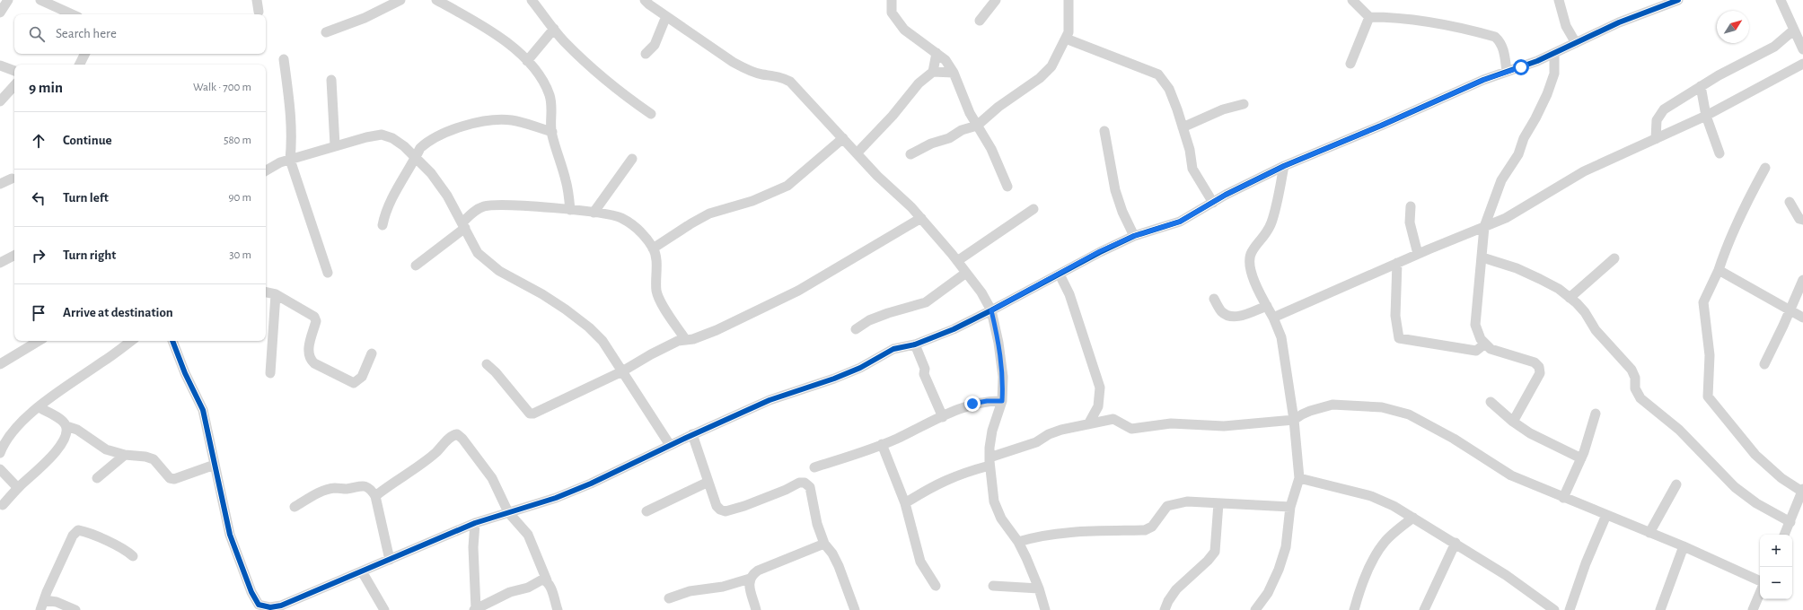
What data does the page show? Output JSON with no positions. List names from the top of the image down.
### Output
{
  "north": "top right",
  "page": {
    "search": "Search here",
    "heading": ["9 min", "Walk · 700 m"],
    "list": [
      ["Continue", "580 m"],
      ["Turn left", "90 m"],
      ["Turn right", "30 m"],
      "Arrive at destination"
    ],
    "map_buttons": ["+", "−"]
  }
}
